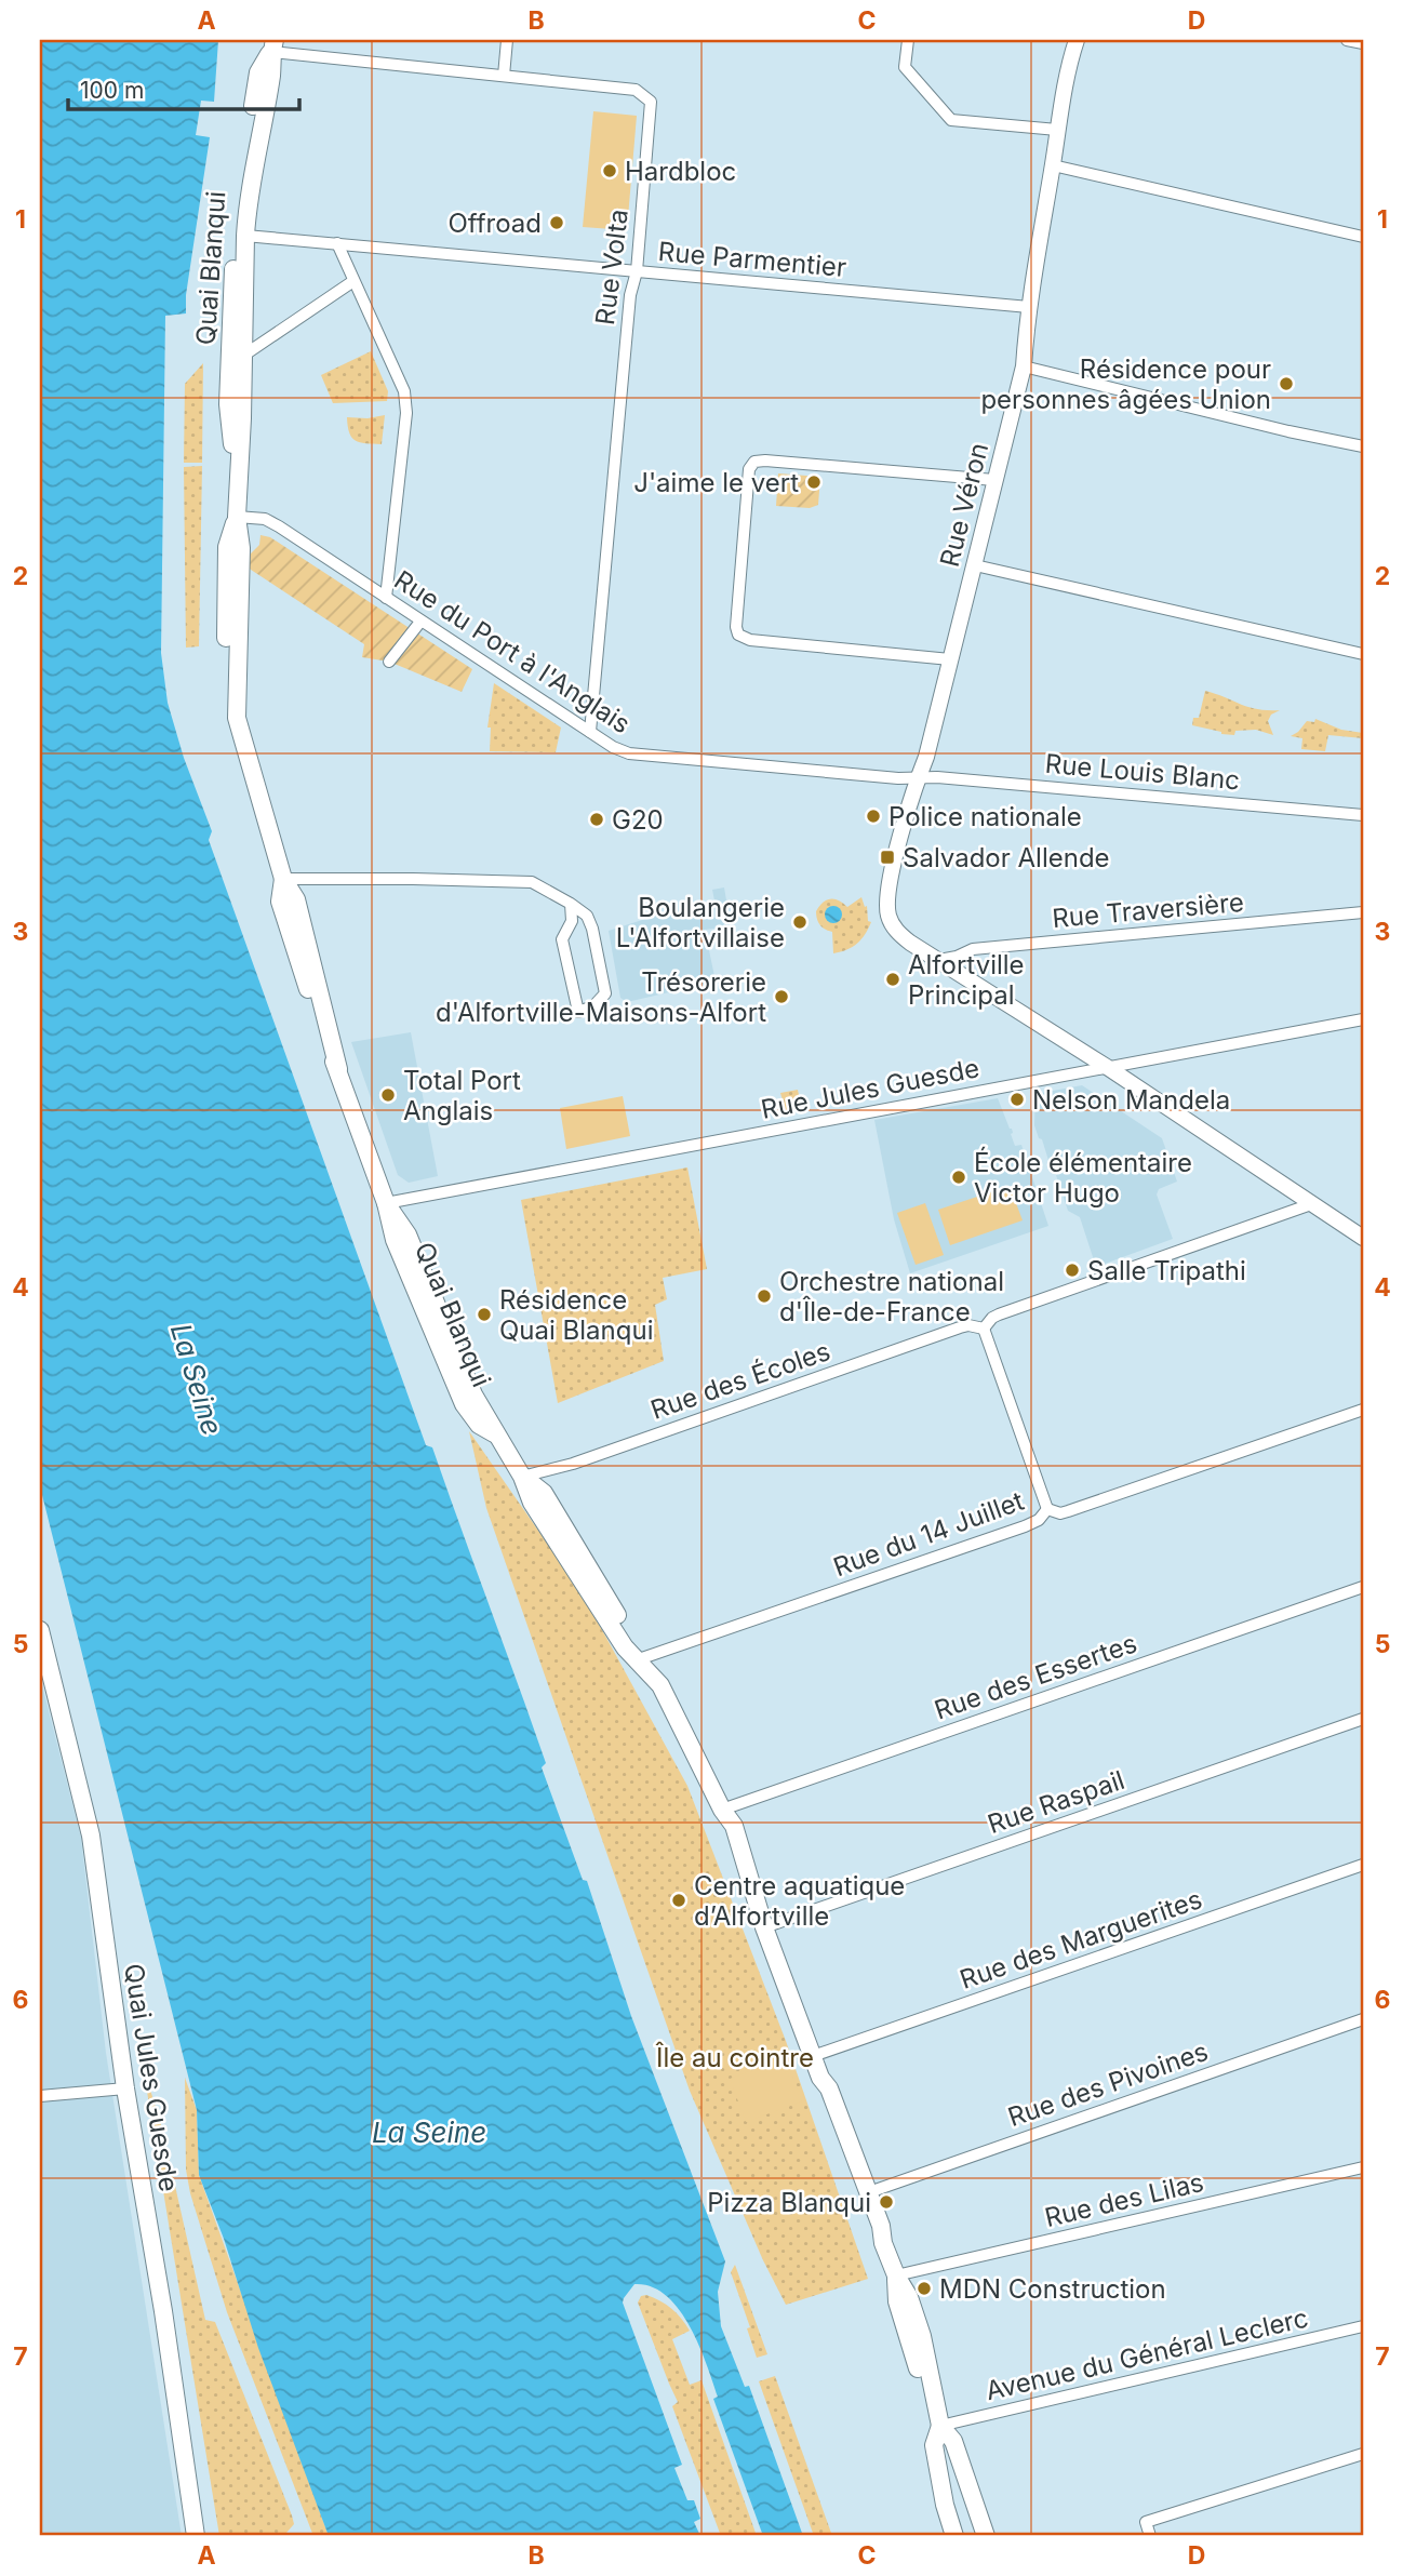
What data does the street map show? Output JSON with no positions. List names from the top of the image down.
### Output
{
  "streets": {
    "main road": ["Quai Blanqui", "Quai Jules Guesde"],
    "street": [
      "Rue Parmentier",
      "Rue Volta",
      "Rue Véron",
      "Rue du Port à l'Anglais",
      "Rue Louis Blanc",
      "Rue Traversière",
      "Rue Jules Guesde",
      "Rue des Écoles",
      "Rue du 14 Juillet",
      "Rue des Essertes",
      "Rue Raspail",
      "Rue des Marguerites",
      "Rue des Pivoines",
      "Rue des Lilas",
      "Avenue du Général Leclerc"
    ]
  },
  "crossings": [
    ["Rue Parmentier", "Rue Volta"],
    ["Rue Parmentier", "Quai Blanqui"],
    ["Rue Parmentier", "Rue Véron"],
    ["Rue Volta", "Quai Blanqui"],
    ["Rue Volta", "Rue du Port à l'Anglais"],
    ["Quai Blanqui", "Rue du Port à l'Anglais"],
    ["Quai Blanqui", "Rue Jules Guesde"],
    ["Quai Blanqui", "Rue des Écoles"],
    ["Quai Blanqui", "Rue du 14 Juillet"],
    ["Quai Blanqui", "Rue des Essertes"],
    ["Quai Blanqui", "Rue Raspail"],
    ["Quai Blanqui", "Rue des Marguerites"],
    ["Quai Blanqui", "Rue des Pivoines"],
    ["Quai Blanqui", "Rue des Lilas"],
    ["Quai Blanqui", "Avenue du Général Leclerc"],
    ["Rue Véron", "Rue du Port à l'Anglais"],
    ["Rue Véron", "Rue Louis Blanc"],
    ["Rue Véron", "Rue Traversière"],
    ["Rue Véron", "Rue Jules Guesde"],
    ["Rue Véron", "Rue des Écoles"],
    ["Rue du Port à l'Anglais", "Rue Louis Blanc"]
  ],
  "water": ["La Seine"],
  "parks": ["Île au cointre"],
  "places": {
    "other": [
      "Hardbloc",
      "Offroad",
      "Résidence pour personnes âgées Union",
      "J'aime le vert",
      "Police nationale",
      "G20",
      "Boulangerie L'Alfortvillaise",
      "Alfortville Principal",
      "Trésorerie d'Alfortville-Maisons-Alfort",
      "Total Port Anglais",
      "Nelson Mandela",
      "École élémentaire Victor Hugo",
      "Salle Tripathi",
      "Orchestre national d'Île-de-France",
      "Résidence Quai Blanqui",
      "Centre aquatique d’Alfortville",
      "Pizza Blanqui",
      "MDN Construction"
    ],
    "transit": ["Salvador Allende"]
  },
  "scale_bar": "100 m",
  "grid": {
    "columns": [
      "A",
      "B",
      "C",
      "D"
    ],
    "rows": [
      "1",
      "2",
      "3",
      "4",
      "5",
      "6",
      "7"
    ]
  }
}
